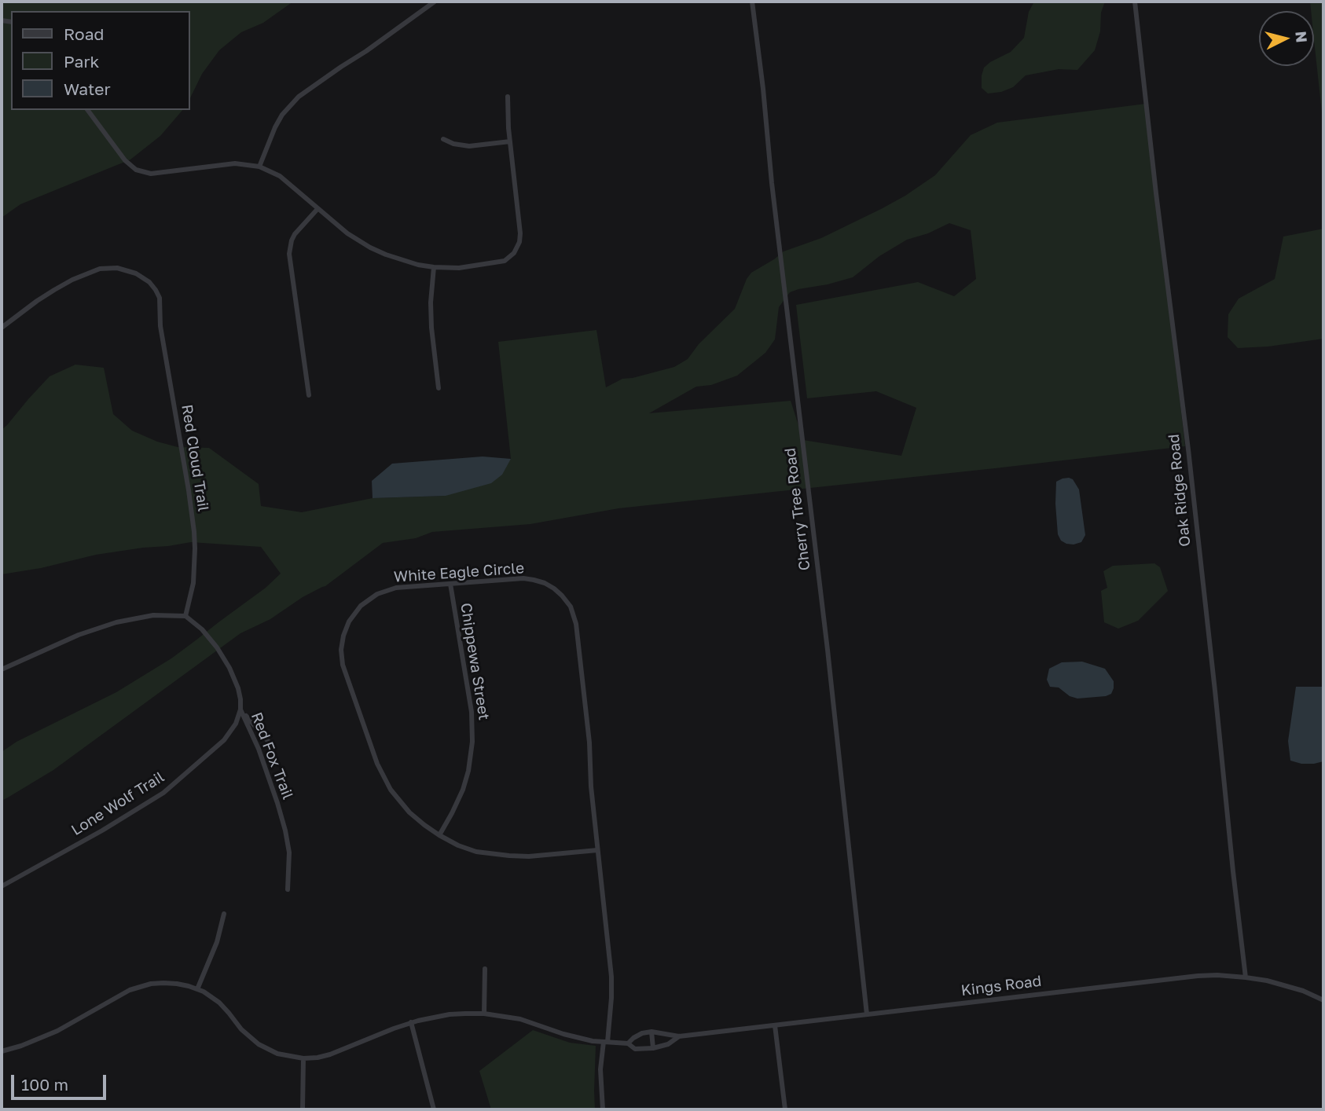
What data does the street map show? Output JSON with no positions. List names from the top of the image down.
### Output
{
  "streets": {
    "street": [
      "Red Cloud Trail",
      "Oak Ridge Road",
      "Cherry Tree Road",
      "White Eagle Circle",
      "Chippewa Street",
      "Red Fox Trail",
      "Lone Wolf Trail",
      "Kings Road"
    ]
  },
  "crossings": [
    ["Red Cloud Trail", "Red Fox Trail"],
    ["Oak Ridge Road", "Kings Road"],
    ["Cherry Tree Road", "Kings Road"],
    ["White Eagle Circle", "Chippewa Street"],
    ["Red Fox Trail", "Lone Wolf Trail"]
  ],
  "legend": ["Road", "Park", "Water"],
  "scale_bar": "100 m",
  "north": "right"
}
